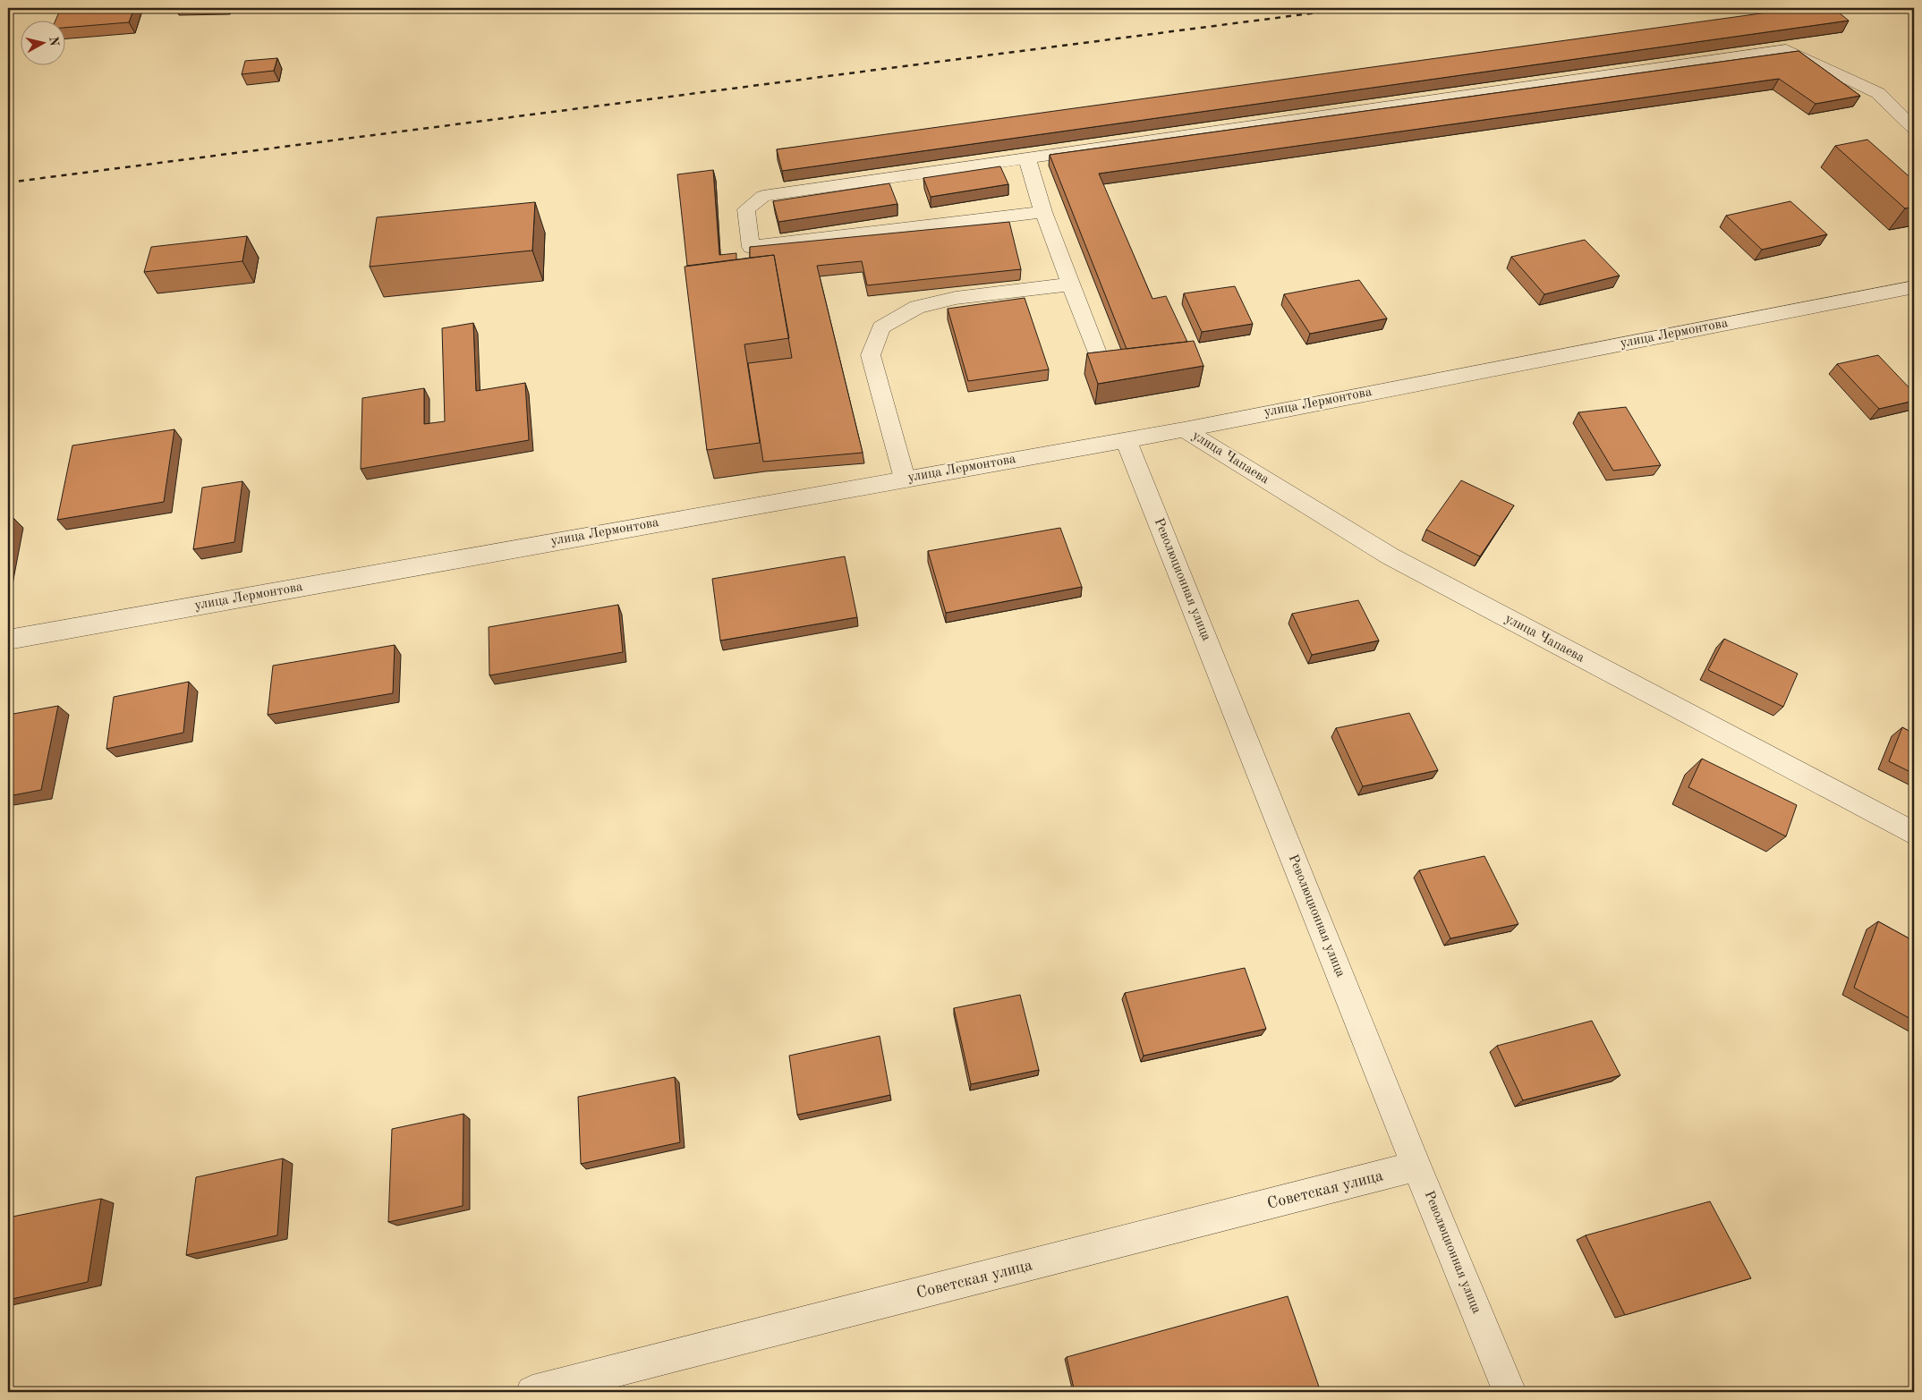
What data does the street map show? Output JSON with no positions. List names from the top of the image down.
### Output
{
  "streets": {
    "street": [
      "улица Лермонтова",
      "улица Чапаева",
      "Революционная улица",
      "Советская улица"
    ]
  },
  "crossings": [
    ["улица Лермонтова", "улица Чапаева"],
    ["улица Лермонтова", "Революционная улица"],
    ["Революционная улица", "Советская улица"]
  ],
  "north": "right"
}
